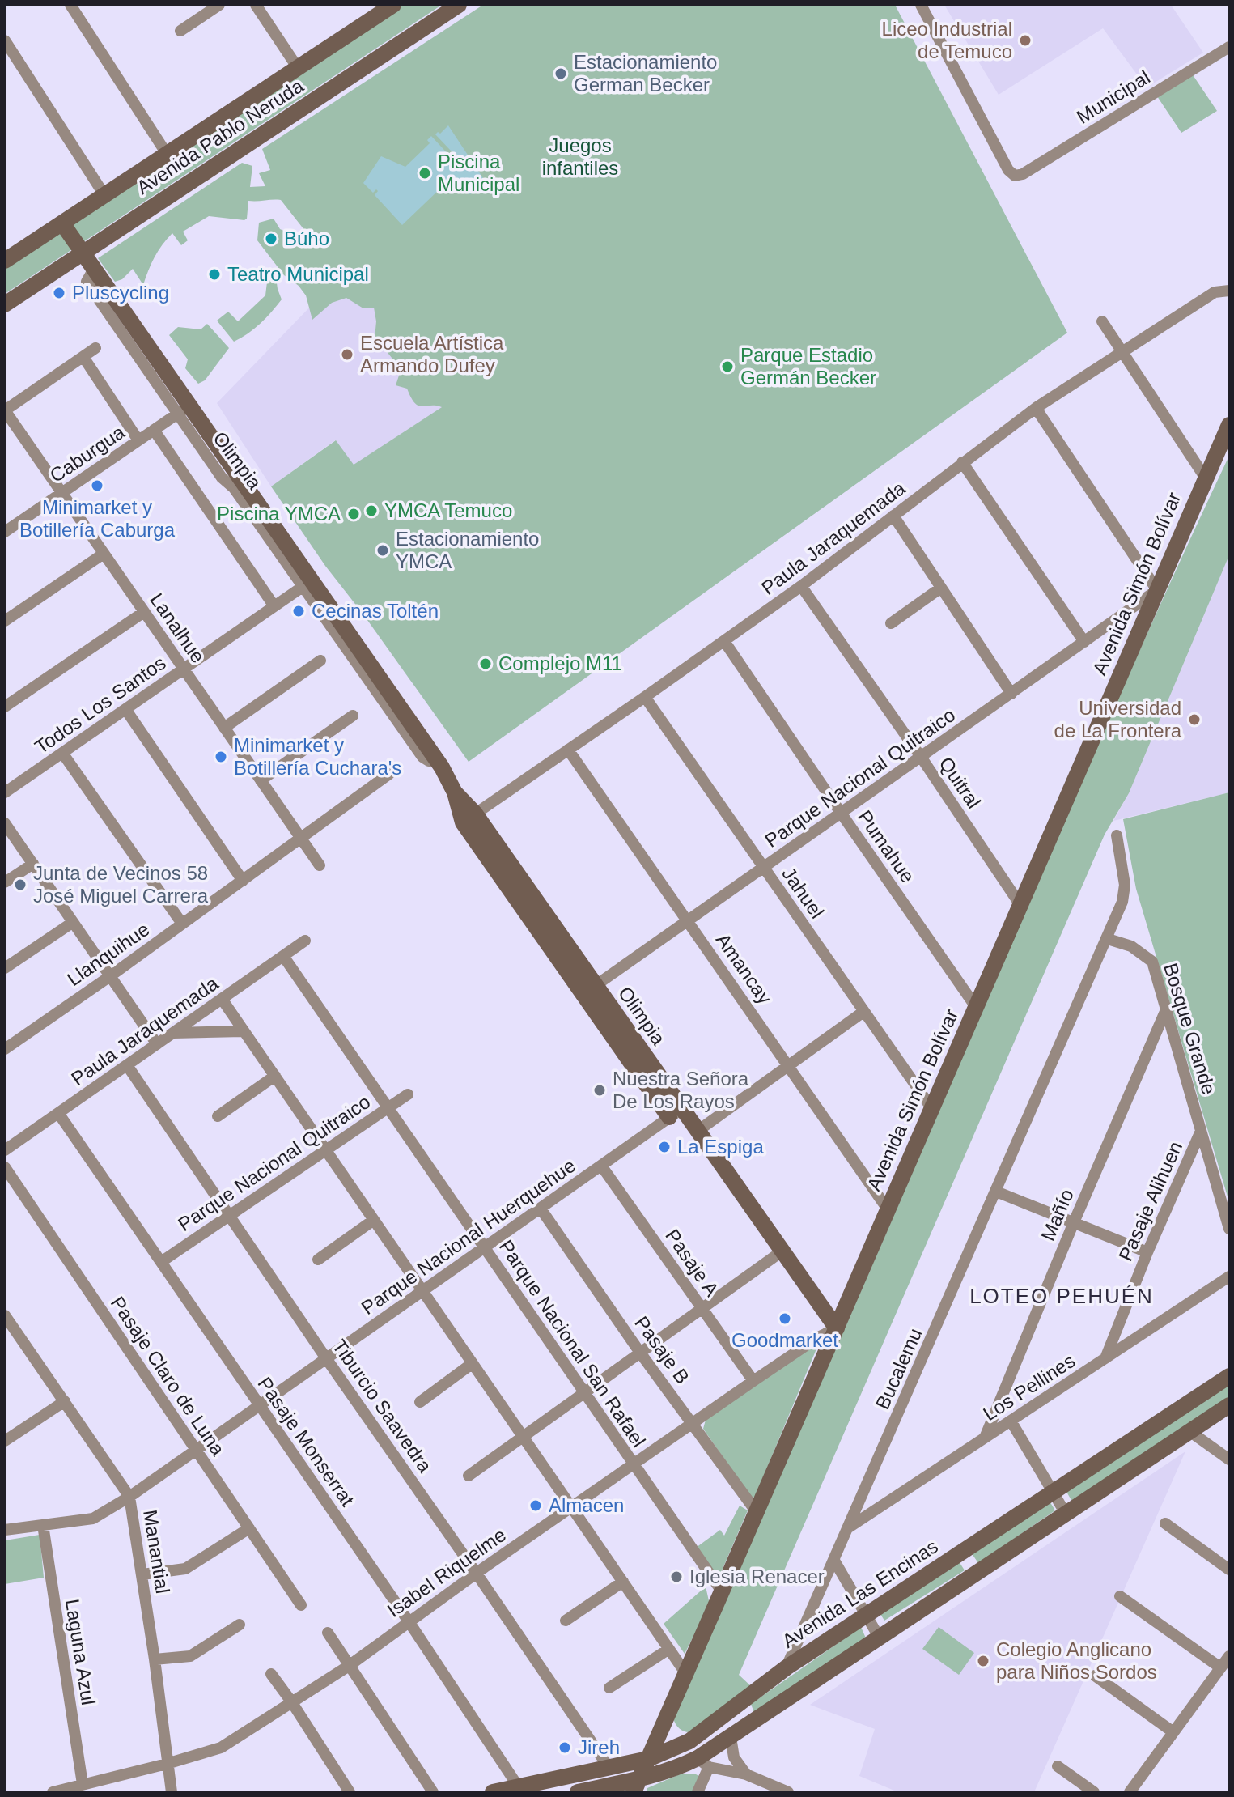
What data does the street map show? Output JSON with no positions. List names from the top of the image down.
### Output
{
  "streets": {
    "street": [
      "Municipal",
      "Avenida Pablo Neruda",
      "Caburgua",
      "Olimpia",
      "Paula Jaraquemada",
      "Avenida Simón Bolívar",
      "Lanalhue",
      "Todos Los Santos",
      "Parque Nacional Quitraico",
      "Quitral",
      "Pumahue",
      "Jahuel",
      "Llanquihue",
      "Amancay",
      "Bosque Grande",
      "Pasaje Alihuen",
      "Mañío",
      "Parque Nacional Huerquehue",
      "Pasaje A",
      "Parque Nacional San Rafael",
      "Pasaje B",
      "Bucalemu",
      "Pasaje Claro de Luna",
      "Los Pellines",
      "Tiburcio Saavedra",
      "Pasaje Monserrat",
      "Manantial",
      "Isabel Riquelme",
      "Avenida Las Encinas",
      "Laguna Azul"
    ]
  },
  "crossings": [
    ["Avenida Pablo Neruda", "Olimpia"],
    ["Caburgua", "Olimpia"],
    ["Caburgua", "Lanalhue"],
    ["Olimpia", "Paula Jaraquemada"],
    ["Olimpia", "Avenida Simón Bolívar"],
    ["Olimpia", "Todos Los Santos"],
    ["Olimpia", "Parque Nacional Quitraico"],
    ["Olimpia", "Parque Nacional Huerquehue"],
    ["Olimpia", "Isabel Riquelme"],
    ["Paula Jaraquemada", "Quitral"],
    ["Paula Jaraquemada", "Pumahue"],
    ["Paula Jaraquemada", "Jahuel"],
    ["Paula Jaraquemada", "Amancay"],
    ["Paula Jaraquemada", "Parque Nacional San Rafael"],
    ["Paula Jaraquemada", "Tiburcio Saavedra"],
    ["Paula Jaraquemada", "Pasaje Monserrat"],
    ["Avenida Simón Bolívar", "Parque Nacional Quitraico"],
    ["Avenida Simón Bolívar", "Quitral"],
    ["Avenida Simón Bolívar", "Pumahue"],
    ["Avenida Simón Bolívar", "Jahuel"],
    ["Avenida Simón Bolívar", "Amancay"],
    ["Avenida Simón Bolívar", "Parque Nacional San Rafael"],
    ["Avenida Simón Bolívar", "Pasaje B"],
    ["Avenida Simón Bolívar", "Isabel Riquelme"],
    ["Avenida Simón Bolívar", "Avenida Las Encinas"],
    ["Lanalhue", "Todos Los Santos"],
    ["Lanalhue", "Llanquihue"],
    ["Parque Nacional Quitraico", "Quitral"],
    ["Parque Nacional Quitraico", "Pumahue"],
    ["Parque Nacional Quitraico", "Jahuel"],
    ["Parque Nacional Quitraico", "Amancay"],
    ["Parque Nacional Quitraico", "Parque Nacional San Rafael"],
    ["Parque Nacional Quitraico", "Tiburcio Saavedra"],
    ["Parque Nacional Quitraico", "Pasaje Monserrat"],
    ["Bosque Grande", "Pasaje Alihuen"],
    ["Bosque Grande", "Mañío"],
    ["Bosque Grande", "Bucalemu"],
    ["Pasaje Alihuen", "Los Pellines"],
    ["Mañío", "Los Pellines"],
    ["Parque Nacional Huerquehue", "Pasaje A"],
    ["Parque Nacional Huerquehue", "Parque Nacional San Rafael"],
    ["Parque Nacional Huerquehue", "Pasaje B"],
    ["Parque Nacional Huerquehue", "Pasaje Claro de Luna"],
    ["Parque Nacional Huerquehue", "Tiburcio Saavedra"],
    ["Parque Nacional Huerquehue", "Pasaje Monserrat"],
    ["Parque Nacional Huerquehue", "Manantial"],
    ["Parque Nacional Huerquehue", "Laguna Azul"],
    ["Pasaje A", "Isabel Riquelme"],
    ["Parque Nacional San Rafael", "Isabel Riquelme"],
    ["Pasaje B", "Isabel Riquelme"],
    ["Bucalemu", "Los Pellines"],
    ["Bucalemu", "Avenida Las Encinas"],
    ["Tiburcio Saavedra", "Isabel Riquelme"],
    ["Tiburcio Saavedra", "Avenida Las Encinas"],
    ["Pasaje Monserrat", "Isabel Riquelme"],
    ["Pasaje Monserrat", "Avenida Las Encinas"],
    ["Manantial", "Isabel Riquelme"],
    ["Isabel Riquelme", "Laguna Azul"]
  ],
  "districts": ["LOTEO PEHUÉN"],
  "parks": ["Juegos infantiles"],
  "places": [
    "Liceo Industrial de Temuco",
    "Estacionamiento German Becker",
    "Piscina Municipal",
    "Búho",
    "Teatro Municipal",
    "Pluscycling",
    "Escuela Artística Armando Dufey",
    "Parque Estadio Germán Becker",
    "Minimarket y Botillería Caburga",
    "YMCA Temuco",
    "Piscina YMCA",
    "Estacionamiento YMCA",
    "Cecinas Toltén",
    "Complejo M11",
    "Universidad de La Frontera",
    "Minimarket y Botillería Cuchara's",
    "Junta de Vecinos 58 José Miguel Carrera",
    "Nuestra Señora De Los Rayos",
    "La Espiga",
    "Goodmarket",
    "Almacen",
    "Iglesia Renacer",
    "Colegio Anglicano para Niños Sordos",
    "Jireh"
  ]
}
